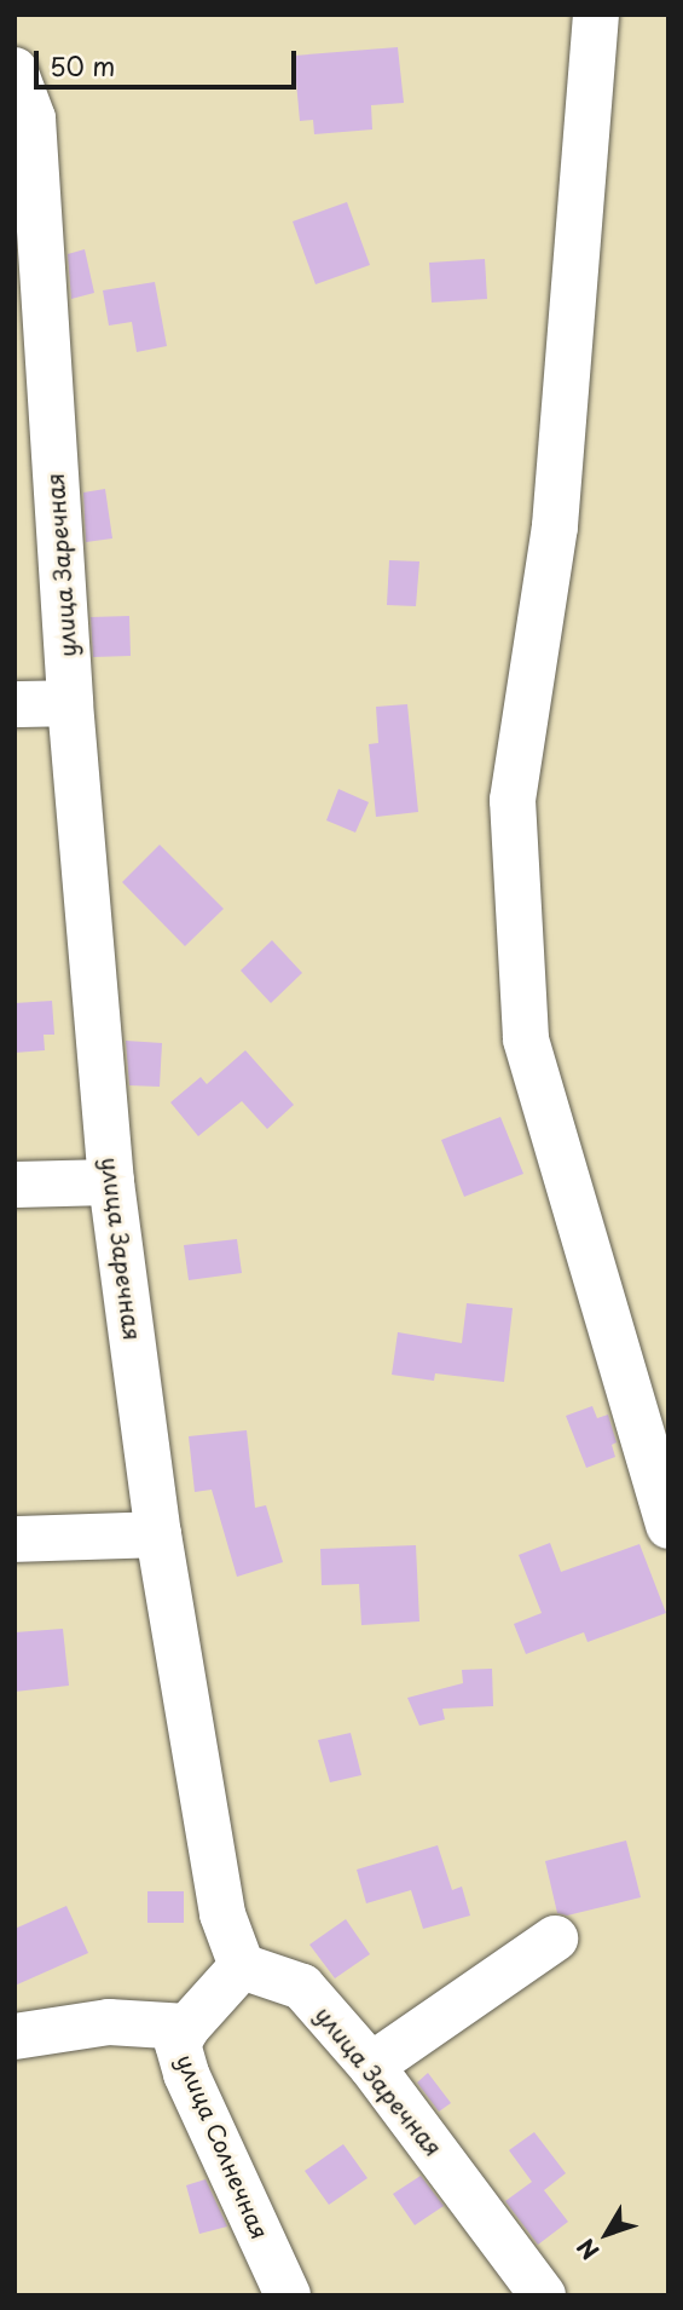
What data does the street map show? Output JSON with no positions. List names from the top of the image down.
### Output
{
  "streets": {
    "street": ["улица Заречная", "улица Солнечная"]
  },
  "crossings": [
    ["улица Заречная", "улица Солнечная"]
  ],
  "scale_bar": "50 m",
  "north": "bottom left"
}
